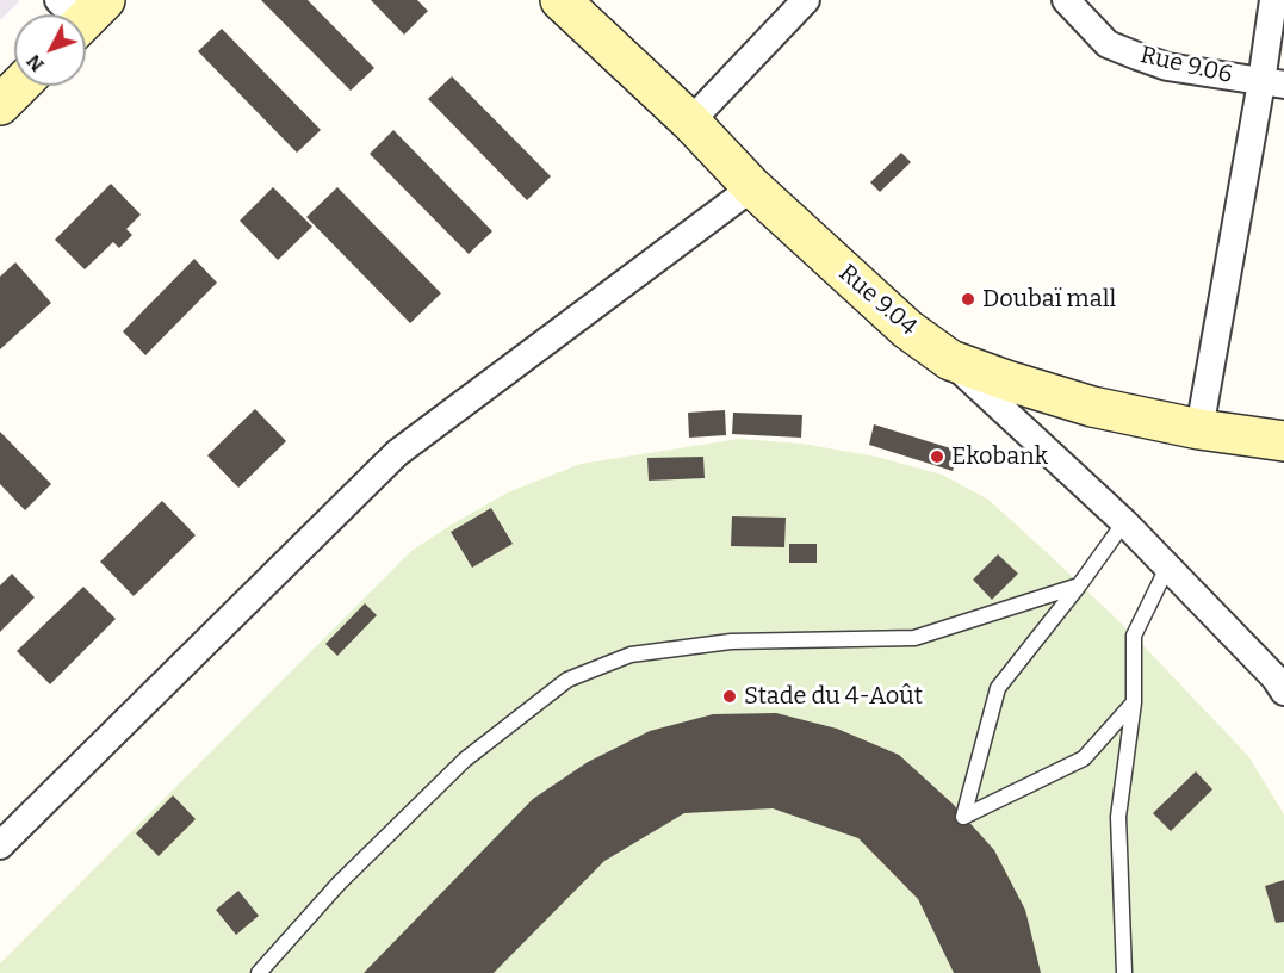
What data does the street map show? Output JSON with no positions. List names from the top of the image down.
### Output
{
  "streets": {
    "main road": ["Rue 9.04"],
    "street": ["Rue 9.06"]
  },
  "places": ["Doubaï mall", "Ekobank", "Stade du 4-Août"],
  "north": "bottom left"
}
